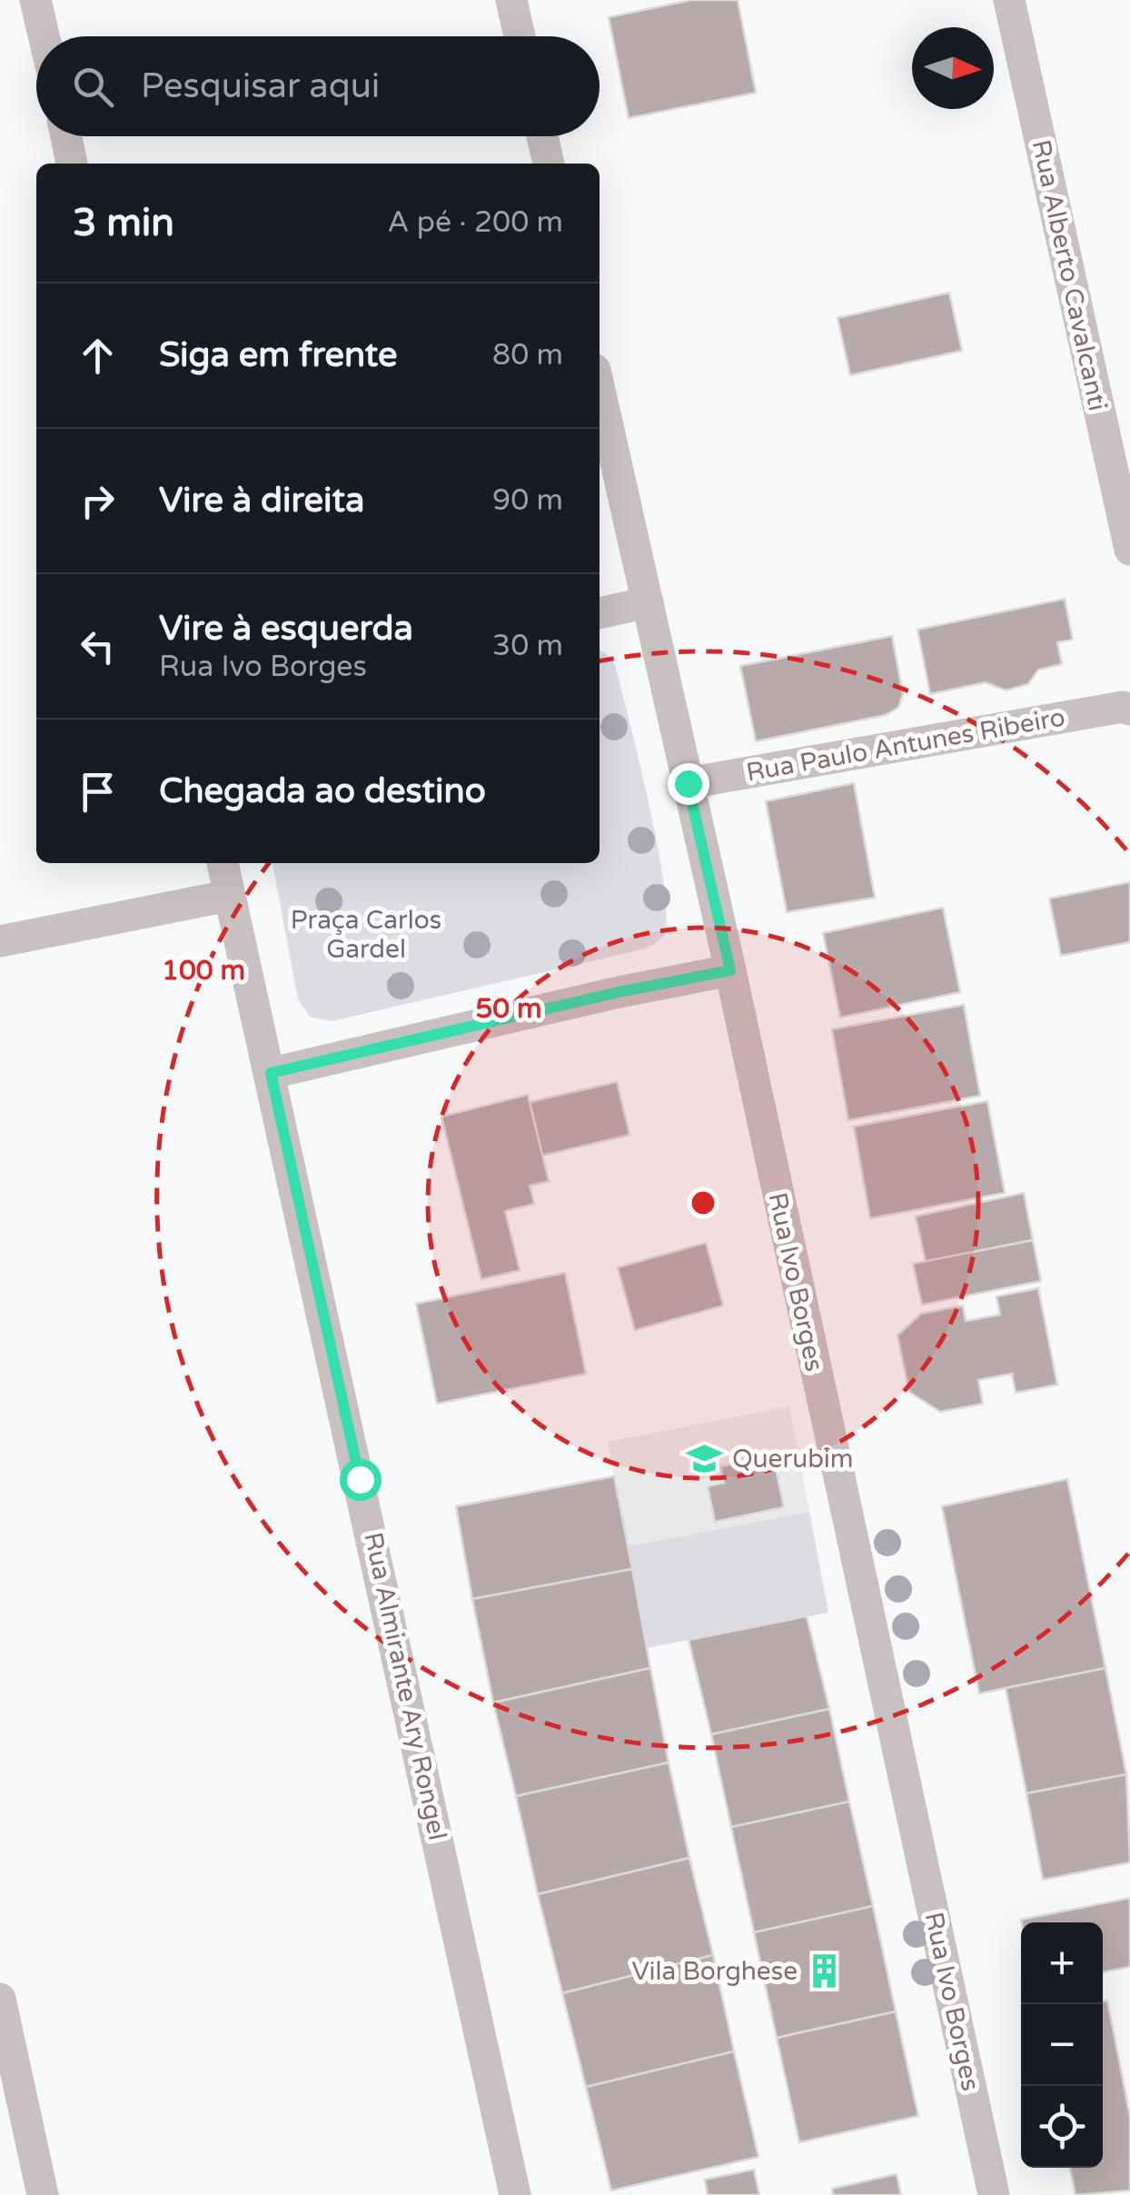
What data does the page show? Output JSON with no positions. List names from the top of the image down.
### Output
{
  "streets": {
    "street": [
      "Rua Alberto Cavalcanti",
      "Rua Paulo Antunes Ribeiro",
      "Rua Ivo Borges",
      "Rua Almirante Ary Rongel"
    ]
  },
  "crossings": [
    ["Rua Paulo Antunes Ribeiro", "Rua Ivo Borges"]
  ],
  "parks": ["Praça Carlos Gardel"],
  "places": {
    "school or university": ["Querubim"],
    "building": ["Vila Borghese"]
  },
  "north": "right",
  "page": {
    "search": "Pesquisar aqui",
    "heading": ["3 min", "A pé · 200 m"],
    "list": [
      ["Siga em frente", "80 m"],
      ["Vire à direita", "90 m"],
      ["Vire à esquerda", "Rua Ivo Borges", "30 m"],
      "Chegada ao destino"
    ],
    "map_buttons": ["+", "−"]
  },
  "rings": ["100 m", "50 m"]
}
